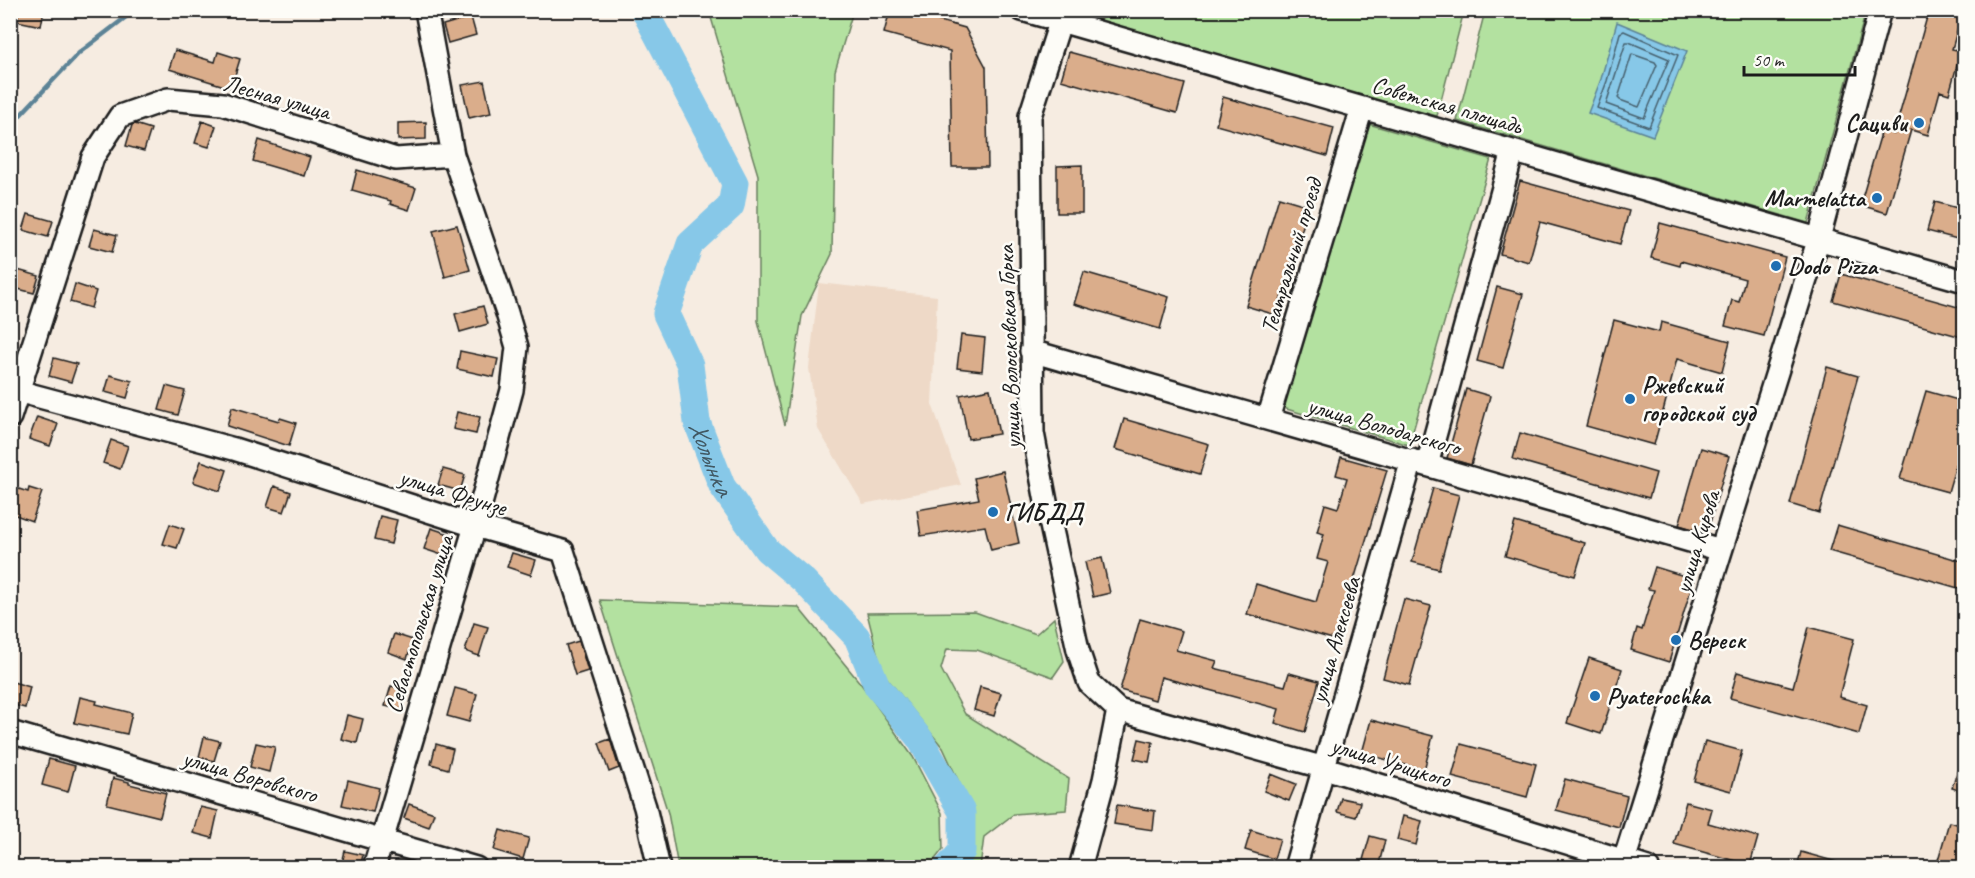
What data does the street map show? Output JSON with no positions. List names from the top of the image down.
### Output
{
  "streets": {
    "street": [
      "Лесная улица",
      "Советская площадь",
      "Театральный проезд",
      "улица Волосковская Горка",
      "улица Володарского",
      "улица Фрунзе",
      "улица Кирова",
      "Севастопольская улица",
      "улица Алексеева",
      "улица Урицкого",
      "улица Воровского"
    ]
  },
  "crossings": [
    ["Лесная улица", "улица Фрунзе"],
    ["Лесная улица", "Севастопольская улица"],
    ["Советская площадь", "Театральный проезд"],
    ["Советская площадь", "улица Волосковская Горка"],
    ["Советская площадь", "улица Кирова"],
    ["Советская площадь", "улица Алексеева"],
    ["Театральный проезд", "улица Володарского"],
    ["улица Волосковская Горка", "улица Володарского"],
    ["улица Волосковская Горка", "улица Урицкого"],
    ["улица Володарского", "улица Кирова"],
    ["улица Володарского", "улица Алексеева"],
    ["улица Фрунзе", "Севастопольская улица"],
    ["улица Кирова", "улица Урицкого"],
    ["Севастопольская улица", "улица Воровского"],
    ["улица Алексеева", "улица Урицкого"]
  ],
  "water": ["Холынка"],
  "places": [
    "Сациви",
    "Marmelatta",
    "Dodo Pizza",
    "Ржевский городской суд",
    "ГИБДД",
    "Вереск",
    "Pyaterochka"
  ],
  "scale_bar": "50 m"
}
